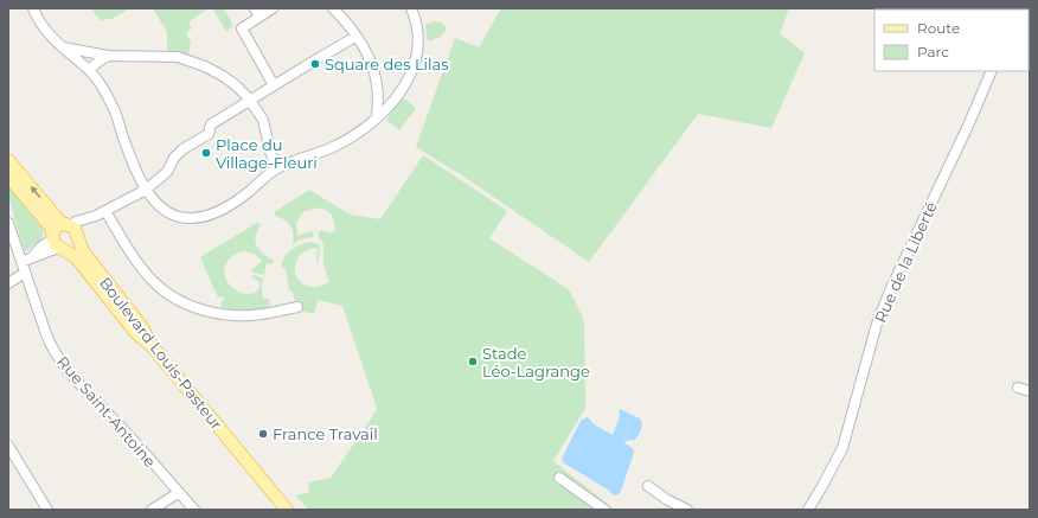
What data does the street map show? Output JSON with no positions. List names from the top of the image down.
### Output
{
  "streets": {
    "main road": ["Boulevard Louis-Pasteur"],
    "street": ["Rue de la Liberté", "Rue Saint-Antoine"]
  },
  "places": [
    "Square des Lilas",
    "Place du Village-Fleuri",
    "Stade Léo-Lagrange",
    "France Travail"
  ],
  "legend": ["Route", "Parc"]
}
